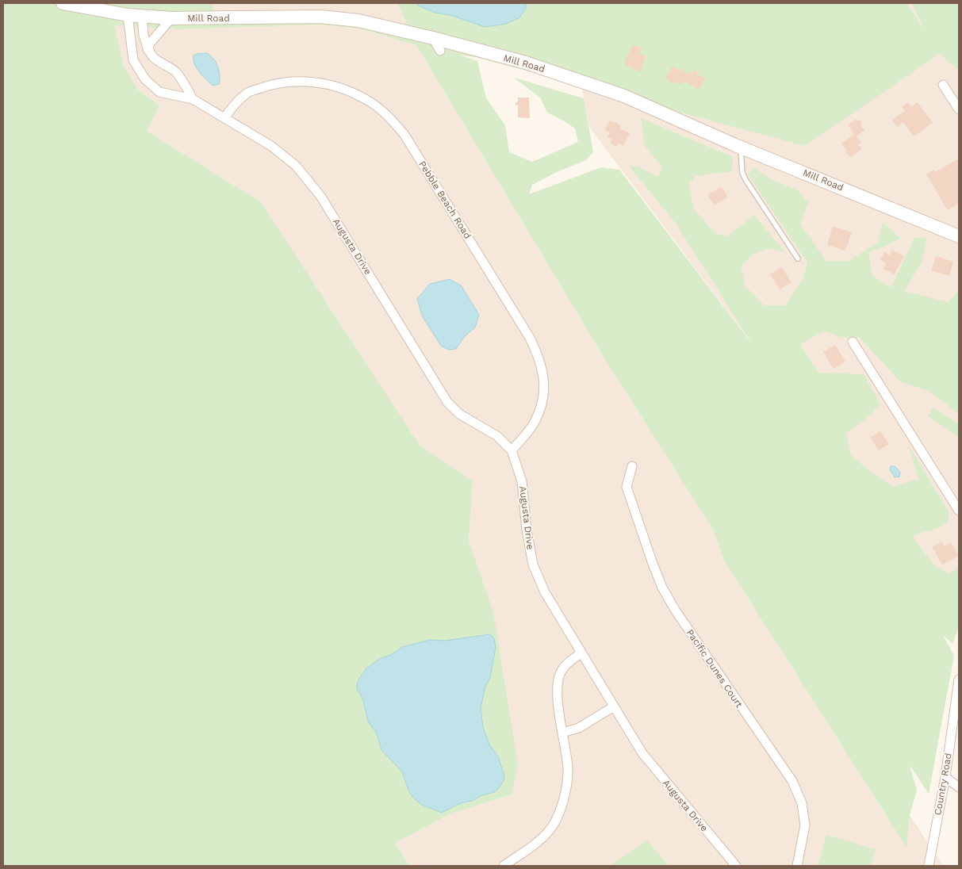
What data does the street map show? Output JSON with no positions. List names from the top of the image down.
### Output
{
  "streets": {
    "main road": ["Mill Road"],
    "street": [
      "Pebble Beach Road",
      "Augusta Drive",
      "Pacific Dunes Court",
      "Country Road"
    ]
  },
  "crossings": [
    ["Mill Road", "Augusta Drive"],
    ["Pebble Beach Road", "Augusta Drive"]
  ]
}
